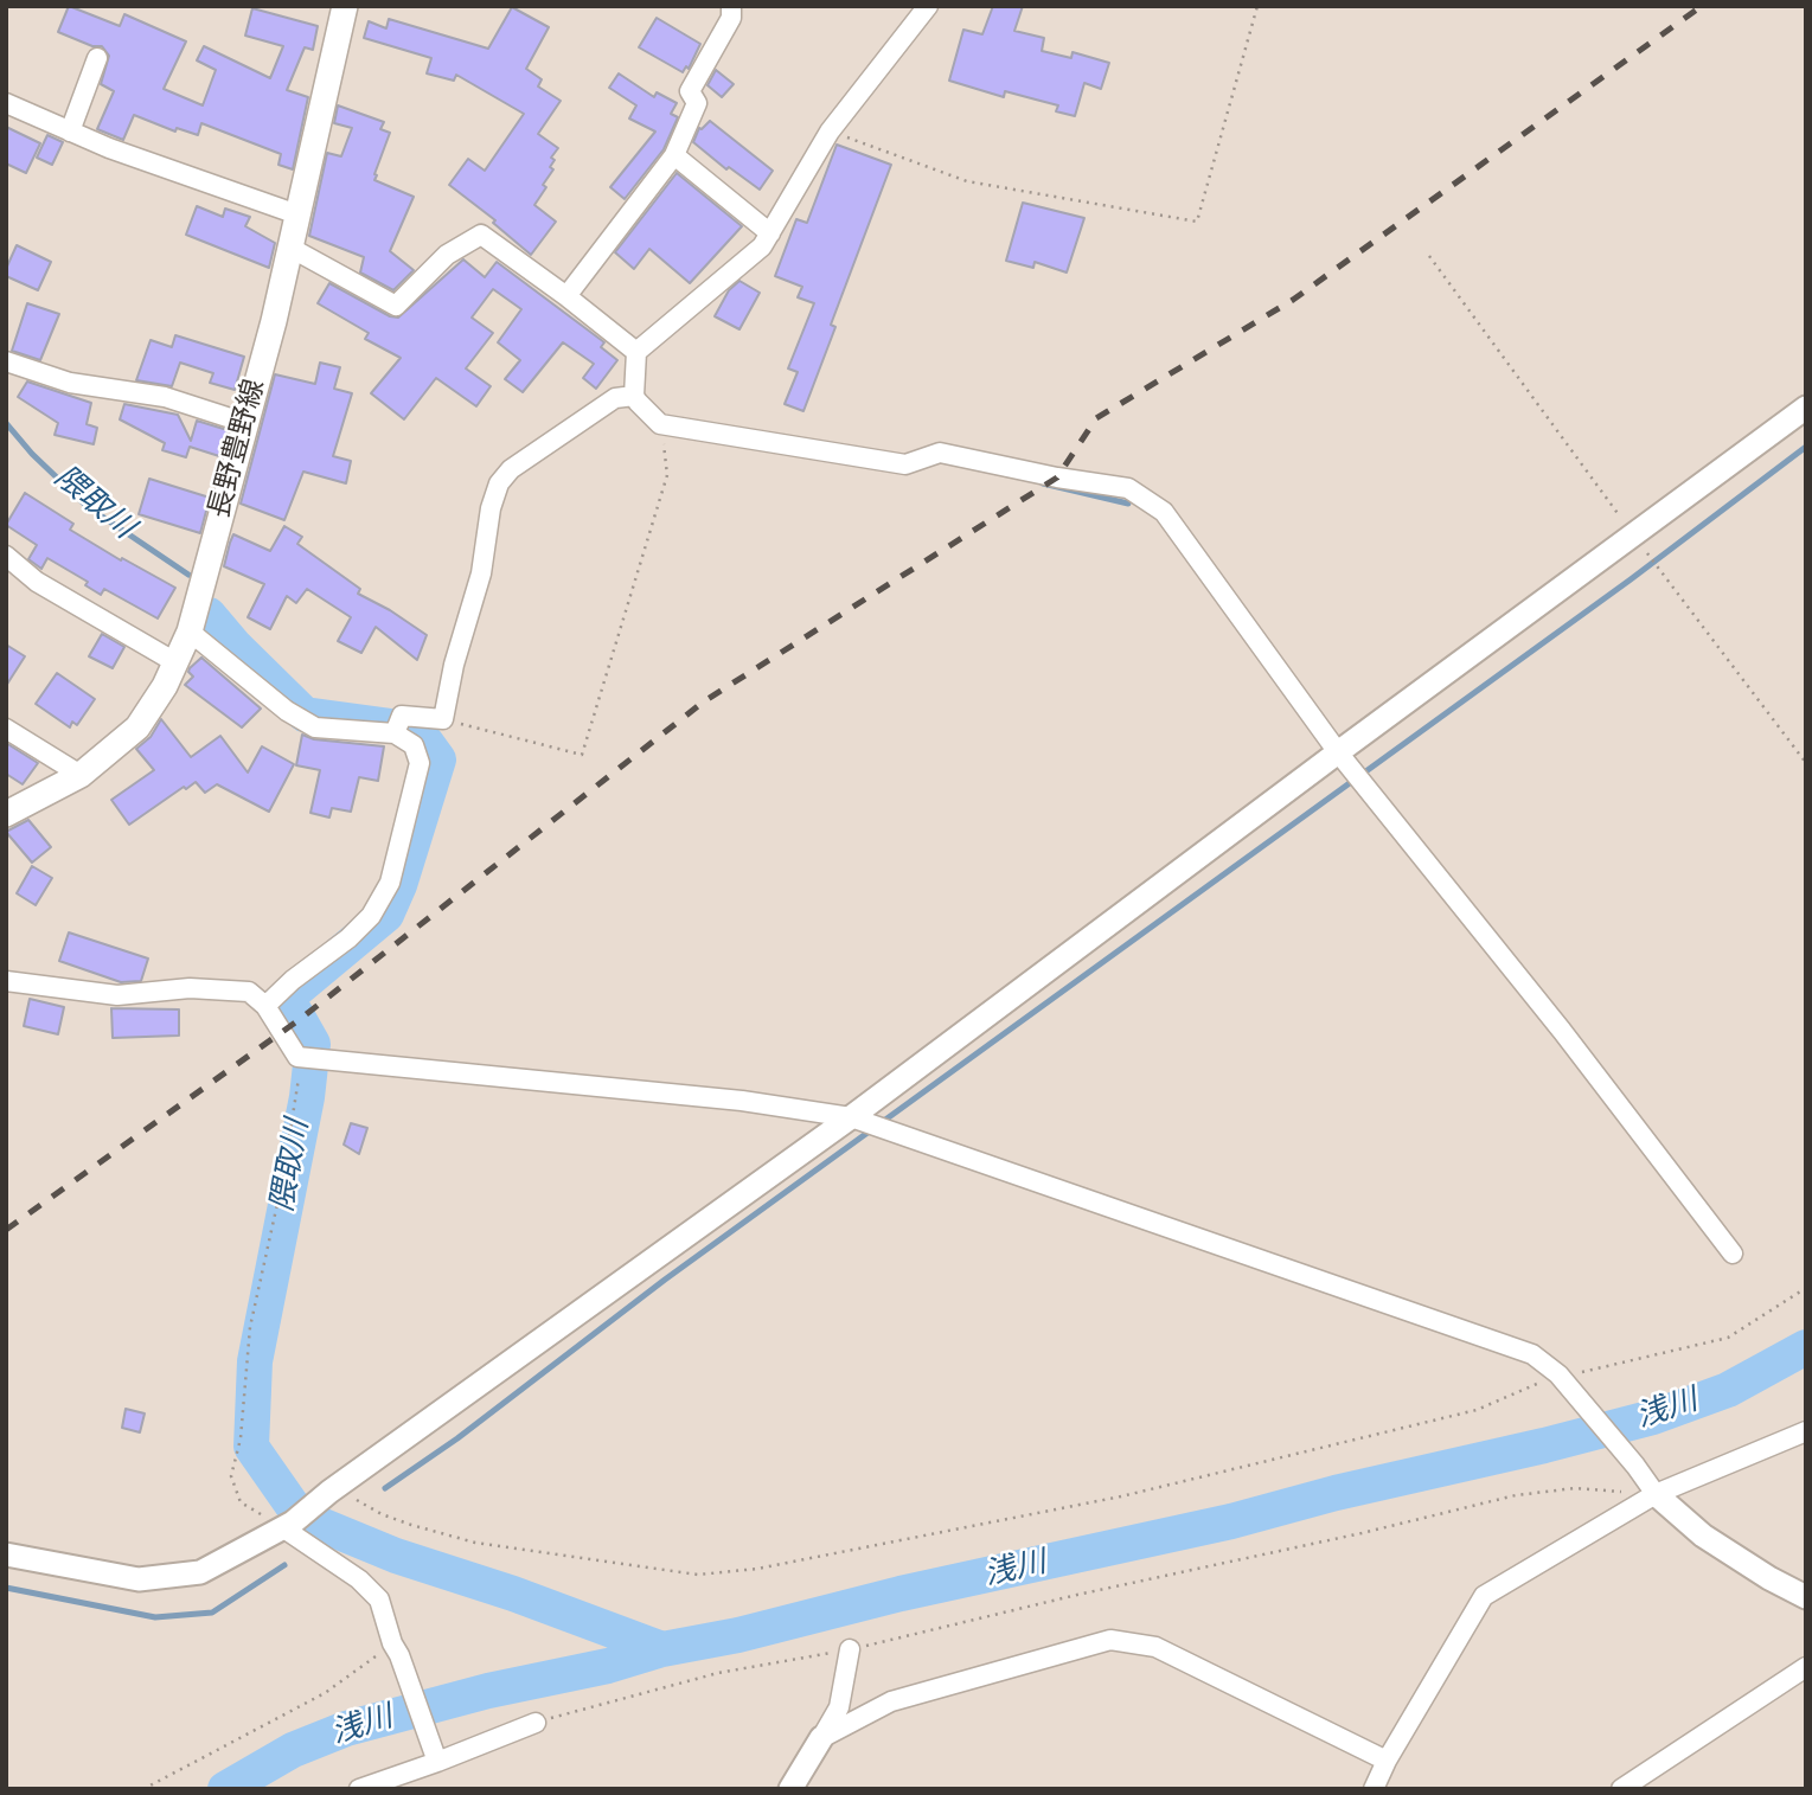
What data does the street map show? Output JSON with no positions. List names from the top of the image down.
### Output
{
  "streets": {
    "main road": ["長野豊野線"]
  },
  "water": ["隈取川", "浅川"]
}
